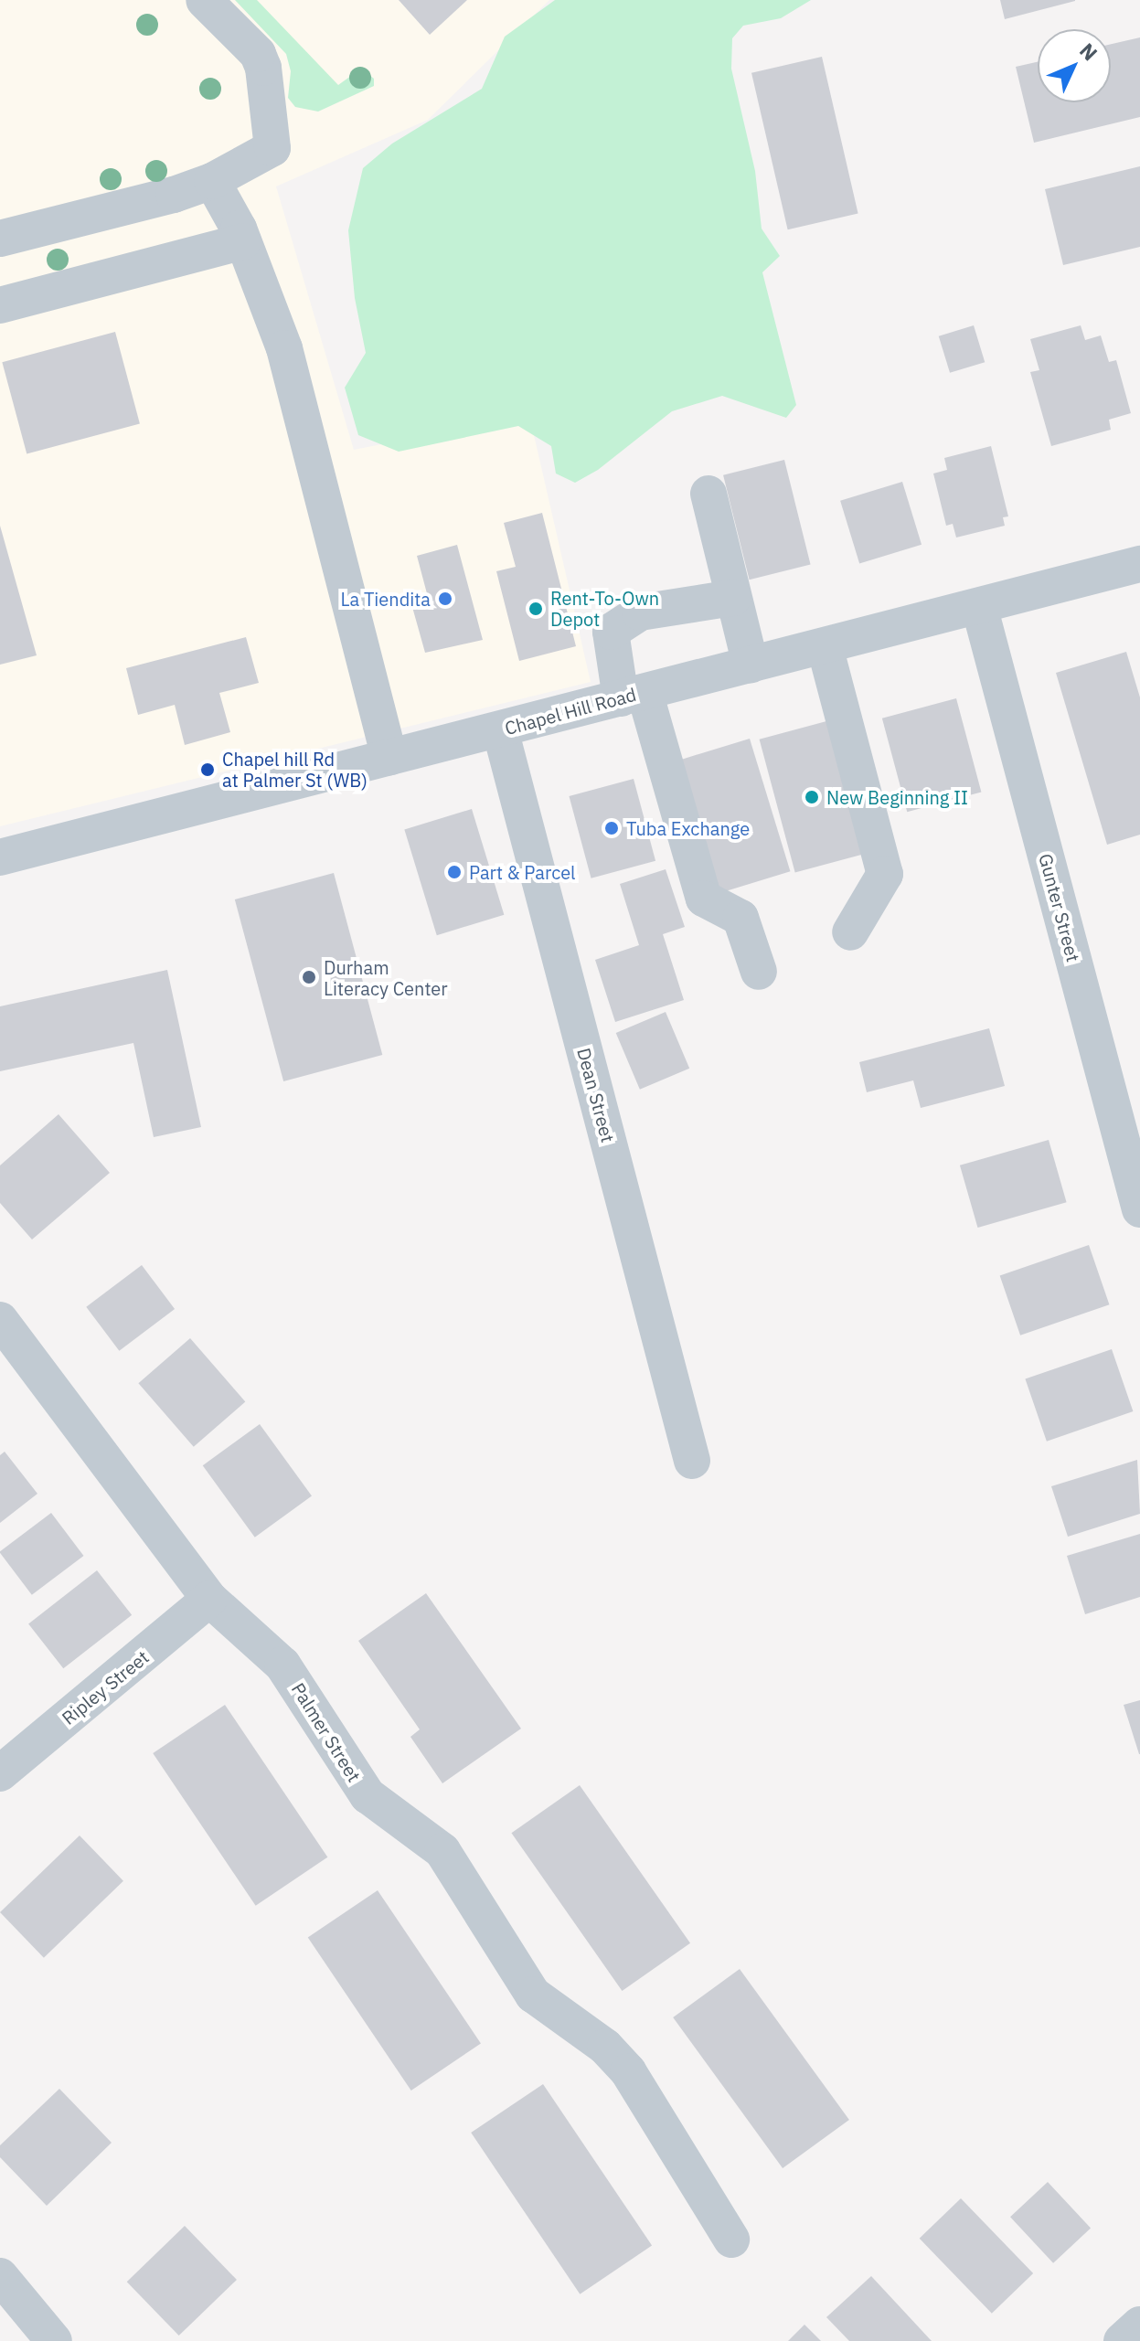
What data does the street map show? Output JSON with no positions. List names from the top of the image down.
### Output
{
  "streets": {
    "street": [
      "Chapel Hill Road",
      "Gunter Street",
      "Dean Street",
      "Ripley Street",
      "Palmer Street"
    ]
  },
  "crossings": [
    ["Chapel Hill Road", "Gunter Street"],
    ["Chapel Hill Road", "Dean Street"],
    ["Ripley Street", "Palmer Street"]
  ],
  "places": [
    "La Tiendita",
    "Rent-To-Own Depot",
    "Chapel hill Rd at Palmer St (WB)",
    "New Beginning II",
    "Tuba Exchange",
    "Part & Parcel",
    "Durham Literacy Center"
  ],
  "north": "top right"
}
